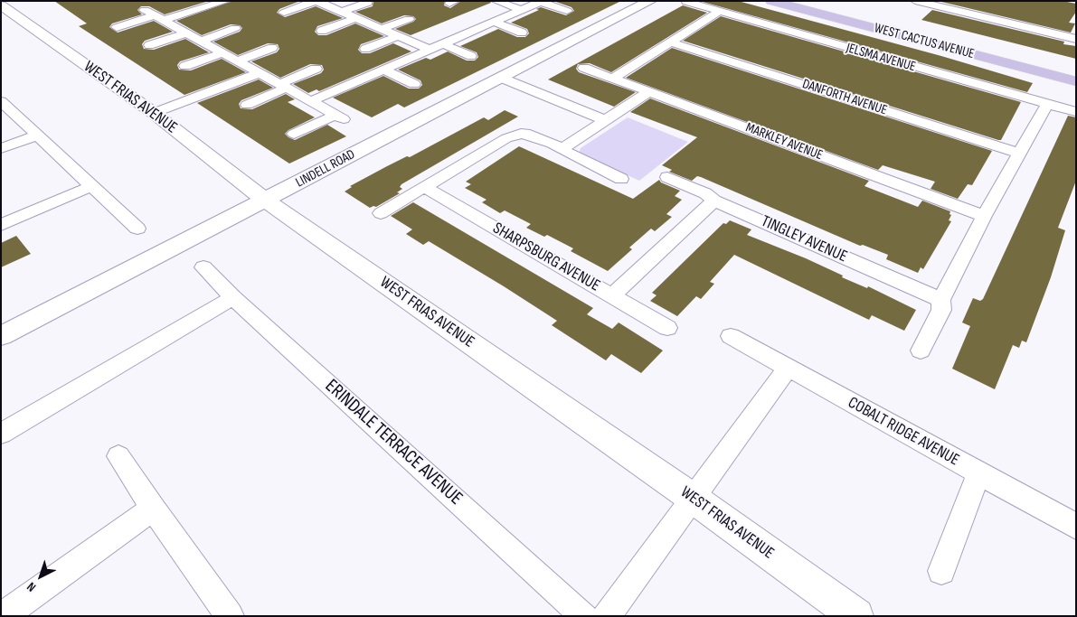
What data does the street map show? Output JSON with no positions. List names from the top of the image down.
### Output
{
  "streets": {
    "main road": ["WEST CACTUS AVENUE"],
    "street": [
      "JELSMA AVENUE",
      "WEST FRIAS AVENUE",
      "DANFORTH AVENUE",
      "MARKLEY AVENUE",
      "LINDELL ROAD",
      "TINGLEY AVENUE",
      "SHARPSBURG AVENUE",
      "COBALT RIDGE AVENUE",
      "ERINDALE TERRACE AVENUE"
    ]
  },
  "crossings": [
    ["WEST FRIAS AVENUE", "LINDELL ROAD"]
  ],
  "north": "bottom left"
}
